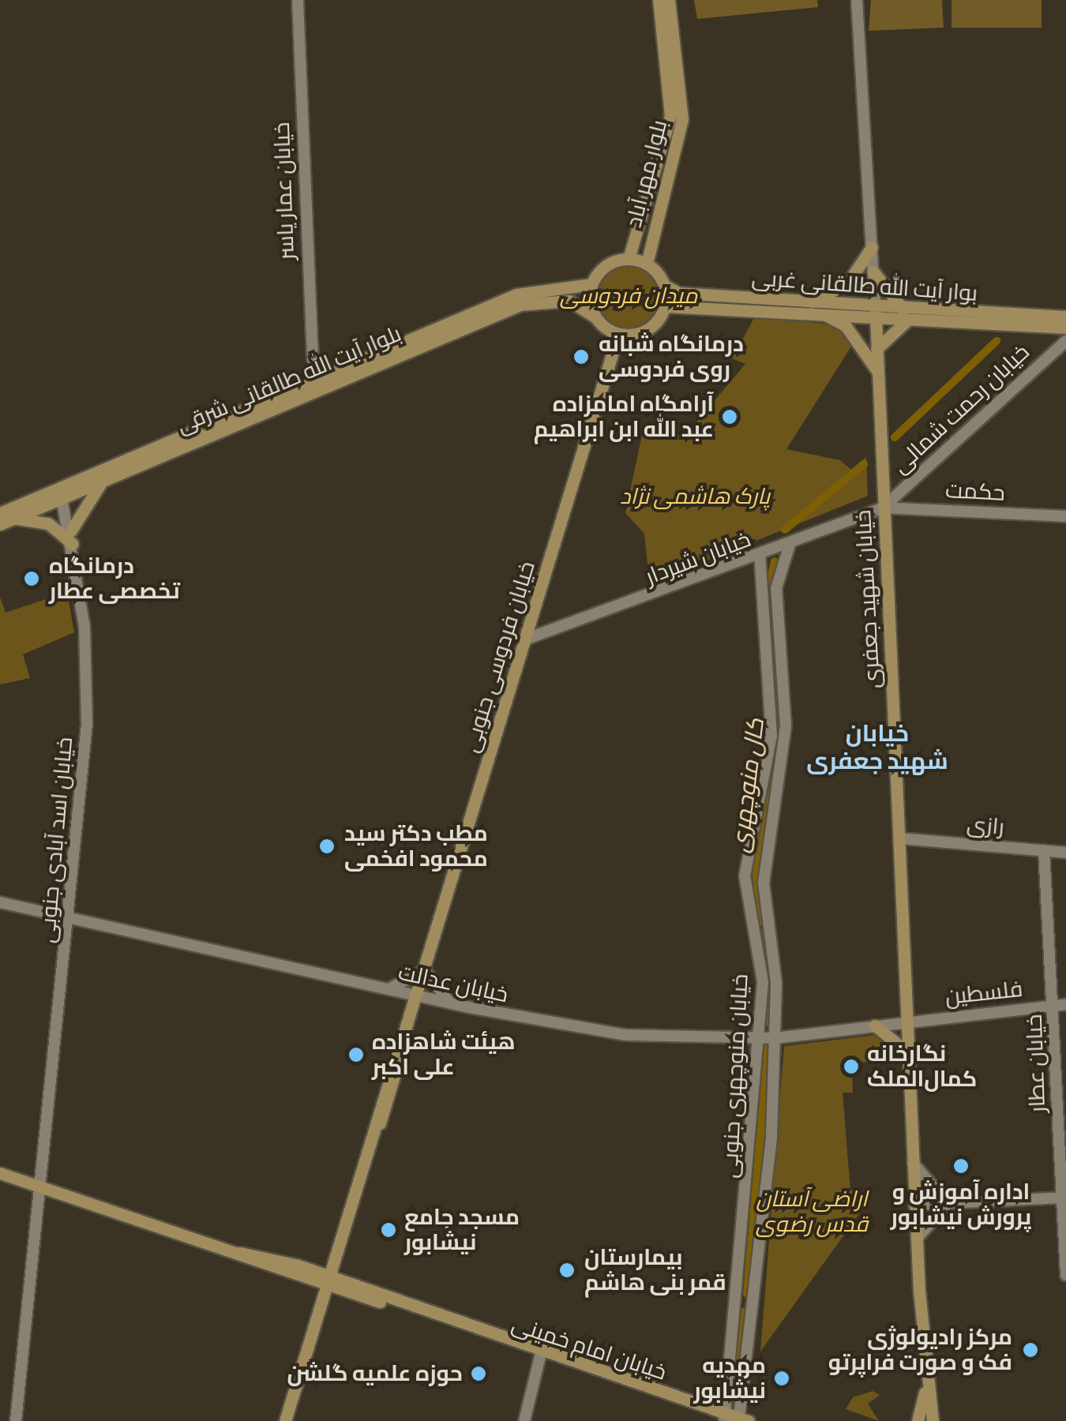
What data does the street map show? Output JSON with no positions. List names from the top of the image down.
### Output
{
  "streets": {
    "main road": [
      "بلوار مهر آباد",
      "بوار آیت الله طالقانی غربی",
      "بلوار آیت الله طالقانی شرقی",
      "خیابان شهید جعفری",
      "خیابان فردوسی جنوبی",
      "خیابان امام خمینی"
    ],
    "street": [
      "خیابان عمار یاسر",
      "خیابان رحمت شمالی",
      "حکمت",
      "خیابان شیردار",
      "رازی",
      "خیابان اسد آبادی جنوبی",
      "خیابان عدالت",
      "فلسطین",
      "خیابان عطار",
      "خیابان منوچهری جنوبی"
    ]
  },
  "crossings": [
    ["بلوار مهر آباد", "بوار آیت الله طالقانی غربی"],
    ["بلوار مهر آباد", "بلوار آیت الله طالقانی شرقی"],
    ["بلوار مهر آباد", "خیابان فردوسی جنوبی"],
    ["خیابان عمار یاسر", "بلوار آیت الله طالقانی شرقی"],
    ["بوار آیت الله طالقانی غربی", "بلوار آیت الله طالقانی شرقی"],
    ["بوار آیت الله طالقانی غربی", "خیابان شهید جعفری"],
    ["بوار آیت الله طالقانی غربی", "خیابان فردوسی جنوبی"],
    ["بلوار آیت الله طالقانی شرقی", "خیابان فردوسی جنوبی"],
    ["بلوار آیت الله طالقانی شرقی", "خیابان اسد آبادی جنوبی"],
    ["خیابان رحمت شمالی", "حکمت"],
    ["خیابان رحمت شمالی", "خیابان شیردار"],
    ["خیابان رحمت شمالی", "خیابان شهید جعفری"],
    ["حکمت", "خیابان شیردار"],
    ["حکمت", "خیابان شهید جعفری"],
    ["خیابان شیردار", "خیابان شهید جعفری"],
    ["خیابان شیردار", "خیابان فردوسی جنوبی"],
    ["خیابان شیردار", "خیابان منوچهری جنوبی"],
    ["خیابان شهید جعفری", "رازی"],
    ["خیابان شهید جعفری", "خیابان عدالت"],
    ["خیابان شهید جعفری", "فلسطین"],
    ["خیابان فردوسی جنوبی", "خیابان عدالت"],
    ["خیابان فردوسی جنوبی", "خیابان امام خمینی"],
    ["رازی", "خیابان عطار"],
    ["خیابان اسد آبادی جنوبی", "خیابان عدالت"],
    ["خیابان اسد آبادی جنوبی", "خیابان امام خمینی"],
    ["خیابان عدالت", "فلسطین"],
    ["خیابان عدالت", "خیابان منوچهری جنوبی"],
    ["فلسطین", "خیابان عطار"],
    ["خیابان منوچهری جنوبی", "خیابان امام خمینی"]
  ],
  "districts": ["خیابان شهید جعفری"],
  "water": ["کال منوچهری"],
  "parks": ["میدان فردوسی", "پارک هاشمی نژاد", "اراضی آستان قدس رضوی"],
  "places": [
    "درمانگاه شبانه روی فردوسی",
    "آرامگاه امامزاده عبد الله ابن ابراهیم",
    "درمانگاه تخصصی عطار",
    "مطب دکتر سید محمود افخمی",
    "هیئت شاهزاده علی اکبر",
    "نگارخانه کمال‌الملک",
    "اداره آموزش و پرورش نیشابور",
    "مسجد جامع نیشابور",
    "بیمارستان قمر بنی هاشم",
    "مرکز رادیولوژی فک و صورت فراپرتو",
    "حوزه علمیه گلشن",
    "مهدیه نیشابور"
  ]
}
